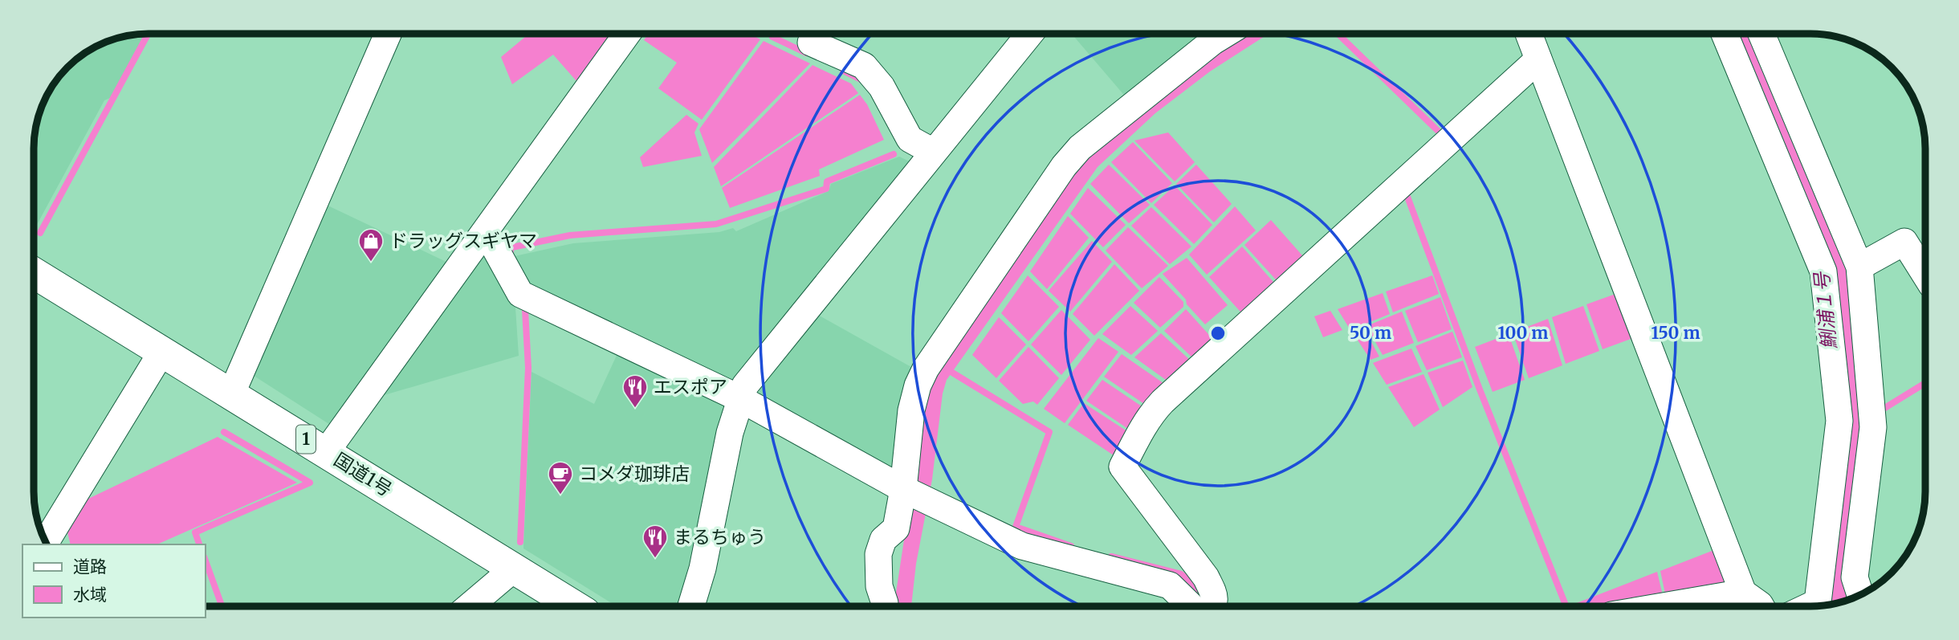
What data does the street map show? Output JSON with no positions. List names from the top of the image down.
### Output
{
  "streets": {
    "highway": ["1", "国道1号"]
  },
  "water": ["鯏浦１号"],
  "places": {
    "shop": ["ドラッグスギヤマ"],
    "restaurant": ["エスポア", "まるちゅう"],
    "cafe": ["コメダ珈琲店"]
  },
  "legend": ["道路", "水域"],
  "rings": ["50 m", "100 m", "150 m"]
}
